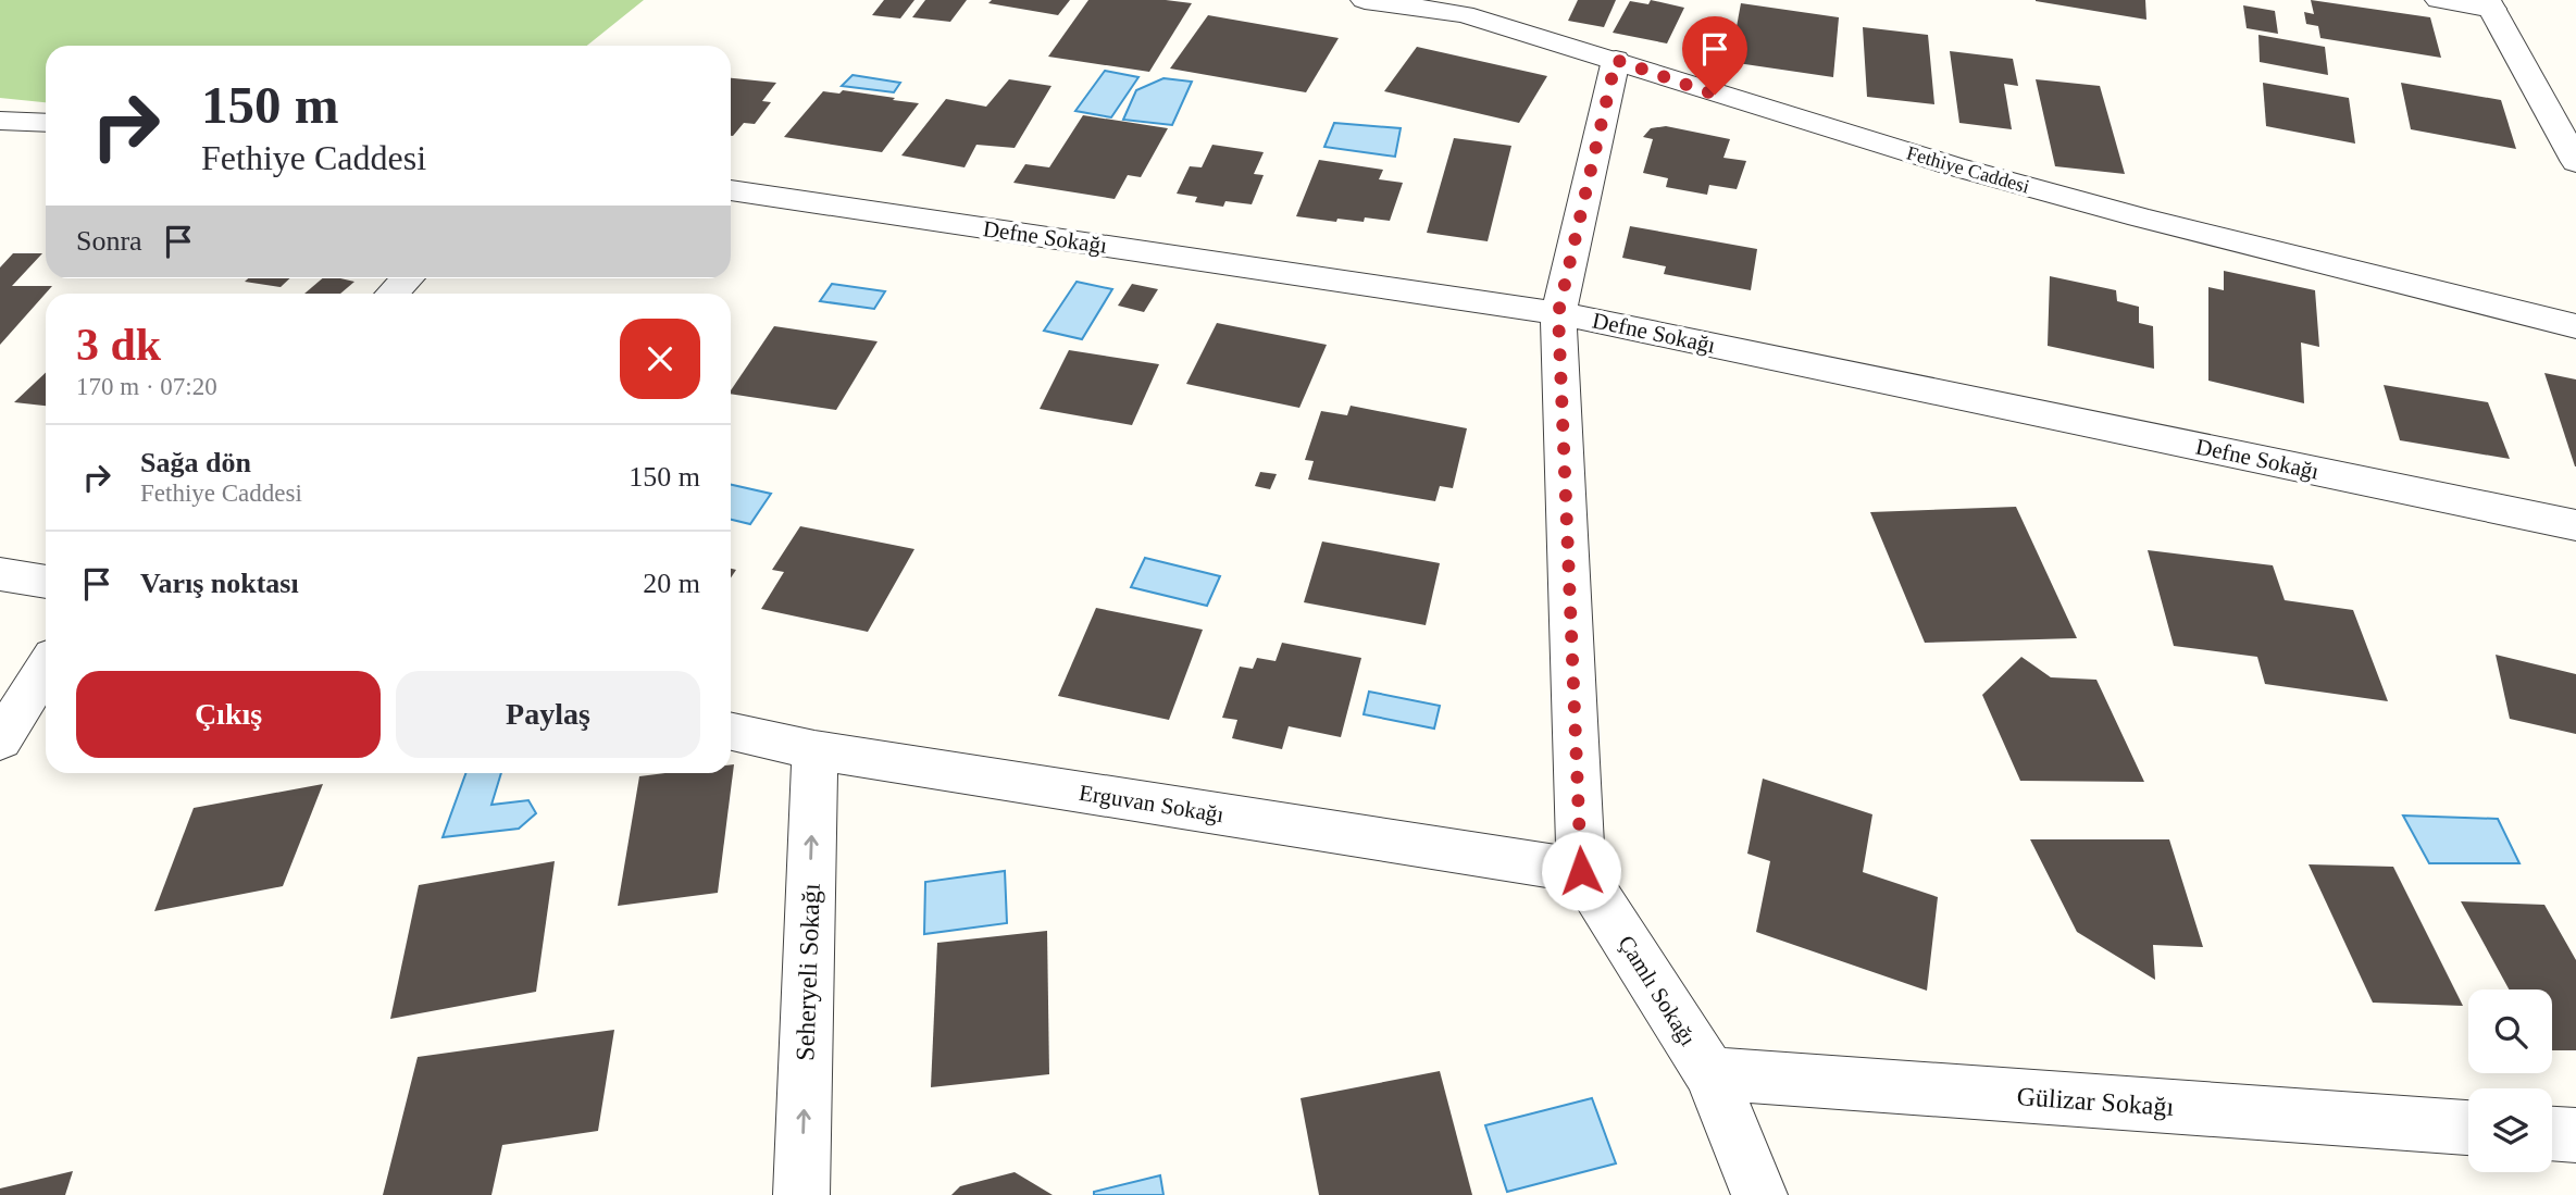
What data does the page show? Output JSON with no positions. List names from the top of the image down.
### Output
{
  "streets": {
    "street": [
      "Fethiye Caddesi",
      "Defne Sokağı",
      "Erguvan Sokağı",
      "Seheryeli Sokağı",
      "Çamlı Sokağı",
      "Gülizar Sokağı"
    ]
  },
  "crossings": [
    ["Erguvan Sokağı", "Seheryeli Sokağı"],
    ["Erguvan Sokağı", "Çamlı Sokağı"],
    ["Çamlı Sokağı", "Gülizar Sokağı"]
  ],
  "one_way": ["Seheryeli Sokağı"],
  "page": {
    "turn": ["150 m", "Fethiye Caddesi"],
    "then": "Sonra",
    "heading": ["3 dk", "170 m · 07:20"],
    "list": [
      {
        "name": "Sağa dön",
        "note": "Fethiye Caddesi",
        "value": "150 m"
      },
      {
        "name": "Varış noktası",
        "value": "20 m"
      }
    ],
    "buttons": ["Çıkış", "Paylaş"]
  }
}
